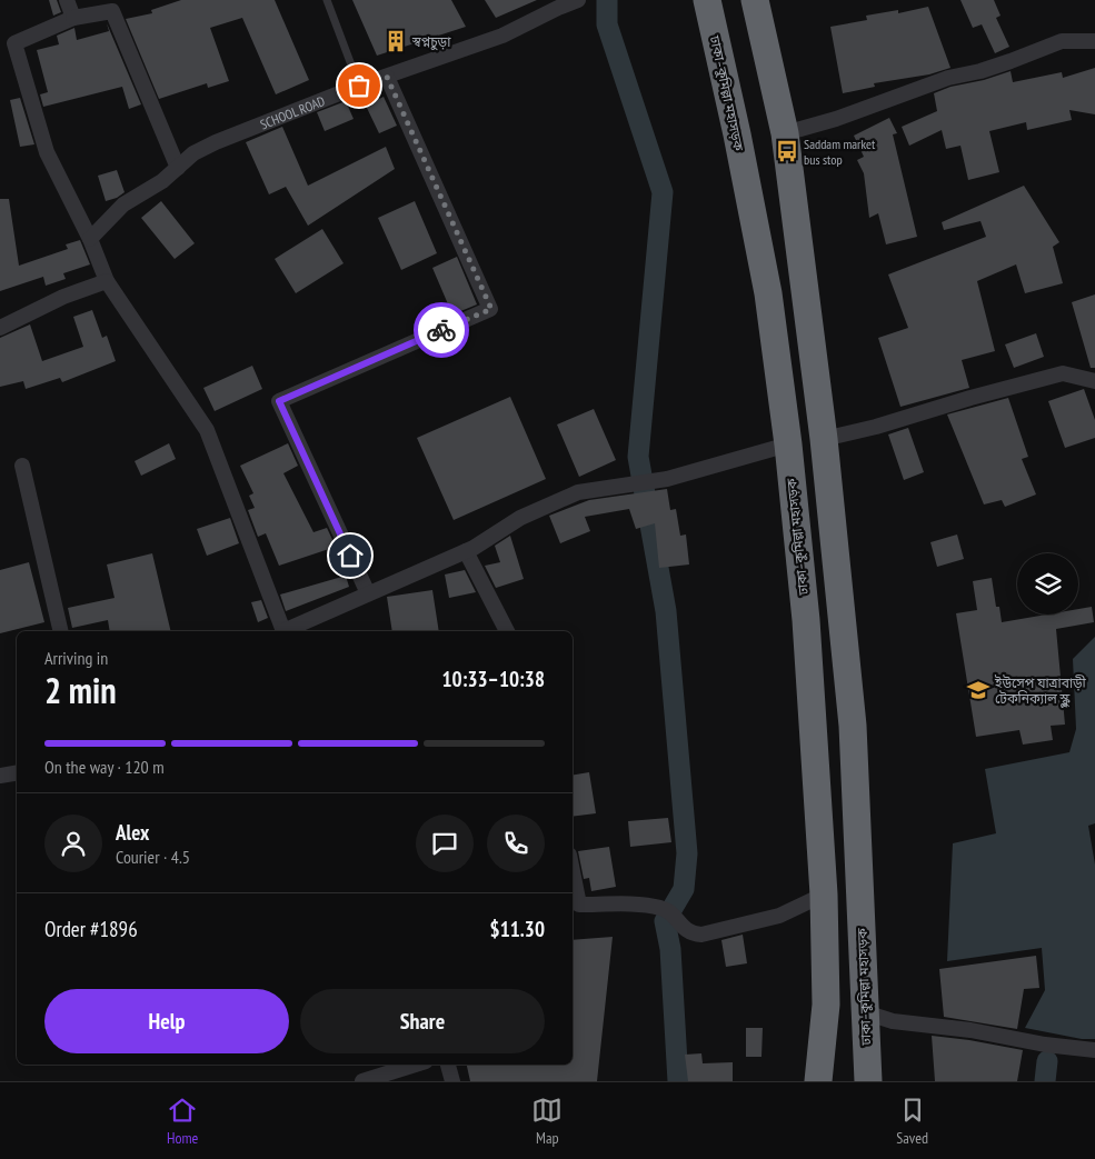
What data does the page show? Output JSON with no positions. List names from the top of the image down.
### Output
{
  "streets": {
    "highway": ["ঢাকা–কুমিল্লা মহাসড়ক"],
    "street": ["SCHOOL ROAD"]
  },
  "places": {
    "building": ["স্বপ্নচুড়া"],
    "bus stop": ["Saddam market bus stop"],
    "school or university": ["ইউসেপ যাত্রাবাড়ী টেকনিক্যাল স্কুল"]
  },
  "page": {
    "heading": ["2 min", "Arriving in", "10:33–10:38"],
    "panel": [
      "Alex",
      "Courier · 4.5",
      "Order #1896",
      "$11.30"
    ],
    "bar": "On the way · 120 m",
    "buttons": ["Help", "Share"],
    "tabs": ["Home", "Map", "Saved"]
  }
}
